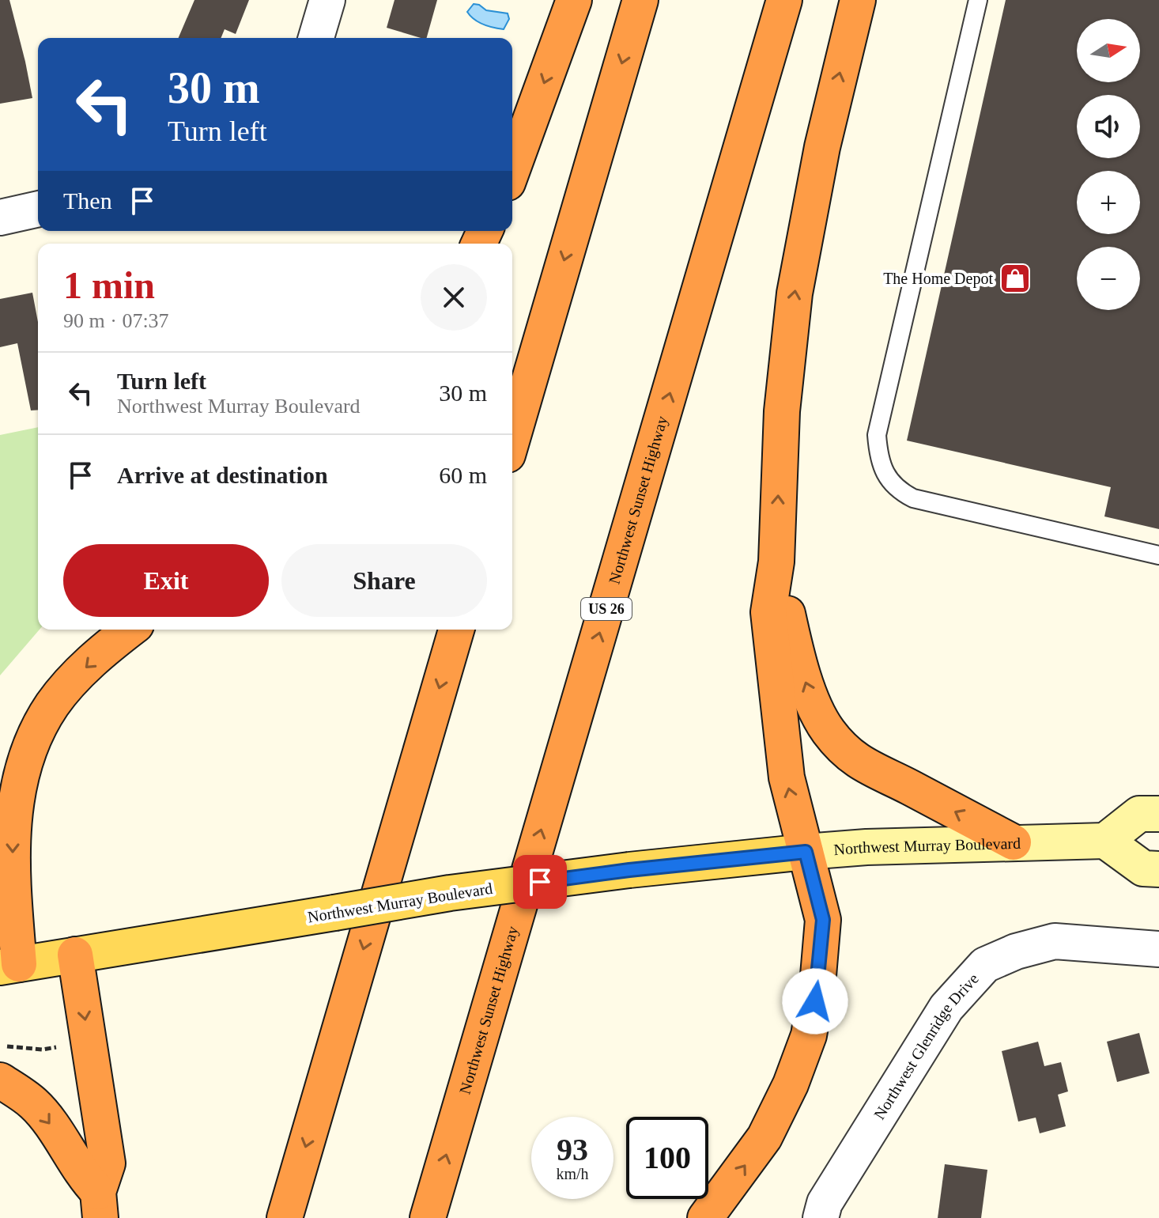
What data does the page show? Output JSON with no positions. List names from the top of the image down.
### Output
{
  "streets": {
    "highway": ["Northwest Sunset Highway", "US 26"],
    "main road": ["Northwest Murray Boulevard"],
    "street": ["Northwest Glenridge Drive"]
  },
  "places": {
    "shop": ["The Home Depot"]
  },
  "north": "right",
  "page": {
    "map_buttons": ["+", "−"],
    "turn": ["30 m", "Turn left"],
    "then": "Then",
    "heading": ["1 min", "90 m · 07:37"],
    "list": [
      {
        "name": "Turn left",
        "note": "Northwest Murray Boulevard",
        "value": "30 m"
      },
      {
        "name": "Arrive at destination",
        "value": "60 m"
      }
    ],
    "buttons": ["Exit", "Share"],
    "speed": "93 km/h",
    "limit": "100"
  }
}
